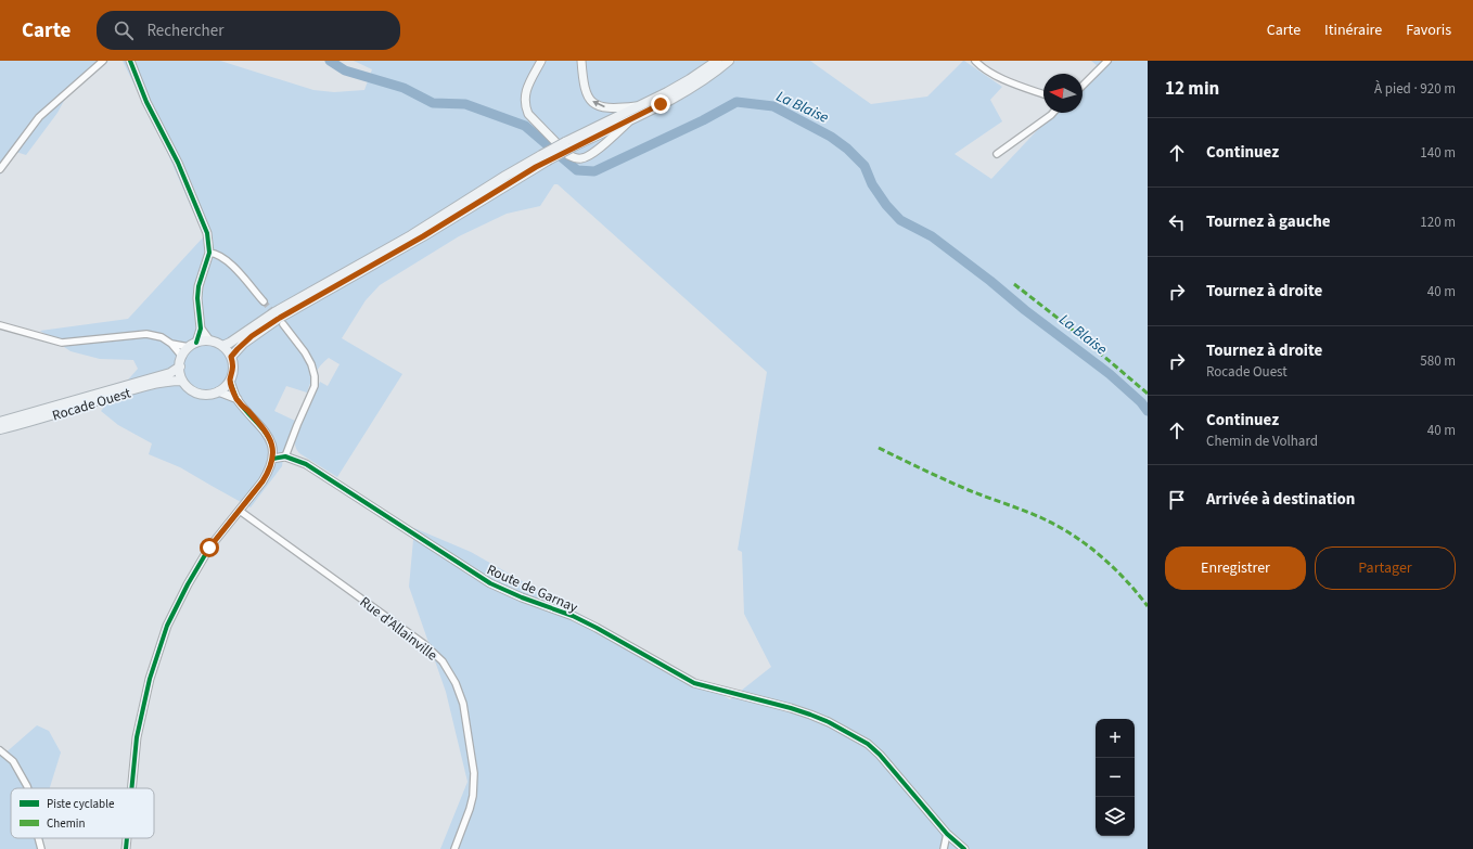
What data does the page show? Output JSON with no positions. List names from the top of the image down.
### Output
{
  "streets": {
    "main road": ["Rocade Ouest"],
    "street": ["Route de Garnay", "Rue d'Allainville"]
  },
  "water": ["La Blaise"],
  "legend": ["Piste cyclable", "Chemin"],
  "north": "left",
  "page": {
    "header": "Carte",
    "search": "Rechercher",
    "nav": ["Carte", "Itinéraire", "Favoris"],
    "heading": ["12 min", "À pied · 920 m"],
    "list": [
      ["Continuez", "140 m"],
      ["Tournez à gauche", "120 m"],
      ["Tournez à droite", "40 m"],
      ["Tournez à droite", "Rocade Ouest", "580 m"],
      ["Continuez", "Chemin de Volhard", "40 m"],
      "Arrivée à destination"
    ],
    "buttons": ["Enregistrer", "Partager"],
    "map_buttons": ["+", "−"]
  }
}
